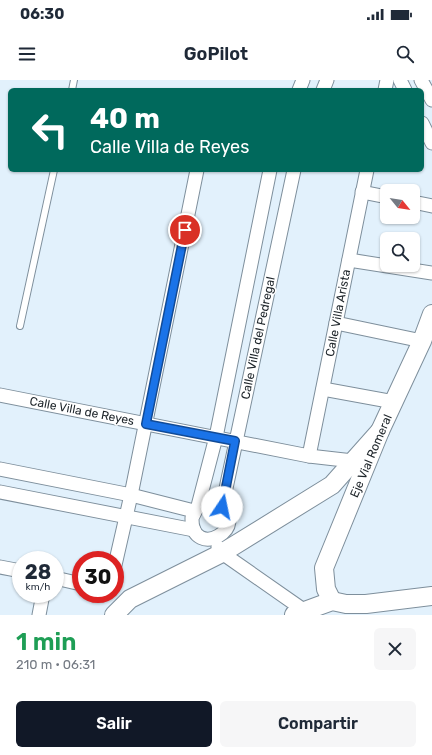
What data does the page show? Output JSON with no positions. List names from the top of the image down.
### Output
{
  "streets": {
    "main road": ["Eje Vial Romeral"],
    "street": ["Calle Villa Arista", "Calle Villa del Pedregal", "Calle Villa de Reyes"]
  },
  "crossings": [
    ["Calle Villa Arista", "Calle Villa de Reyes"],
    ["Calle Villa del Pedregal", "Calle Villa de Reyes"]
  ],
  "north": "bottom right",
  "page": {
    "status": "06:30",
    "header": "GoPilot",
    "turn": ["40 m", "Calle Villa de Reyes"],
    "speed": "28 km/h",
    "limit": "30",
    "heading": ["1 min", "210 m · 06:31"],
    "buttons": ["Salir", "Compartir"]
  }
}
